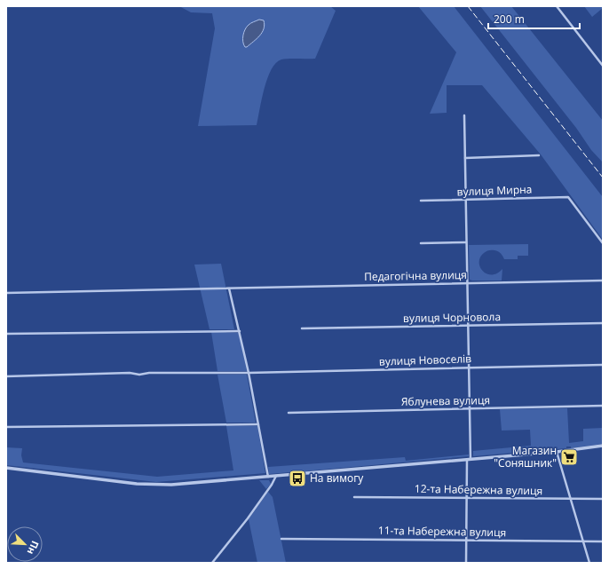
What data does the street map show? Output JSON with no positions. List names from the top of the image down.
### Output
{
  "streets": {
    "street": [
      "вулиця Мирна",
      "Педагогічна вулиця",
      "вулиця Чорновола",
      "вулиця Новоселів",
      "Яблунева вулиця",
      "12-та Набережна вулиця",
      "11-та Набережна вулиця"
    ]
  },
  "places": {
    "supermarket": ["Магазин \"Соняшник\""],
    "bus stop": ["На вимогу"]
  },
  "scale_bar": "200 m",
  "north": "bottom right"
}
